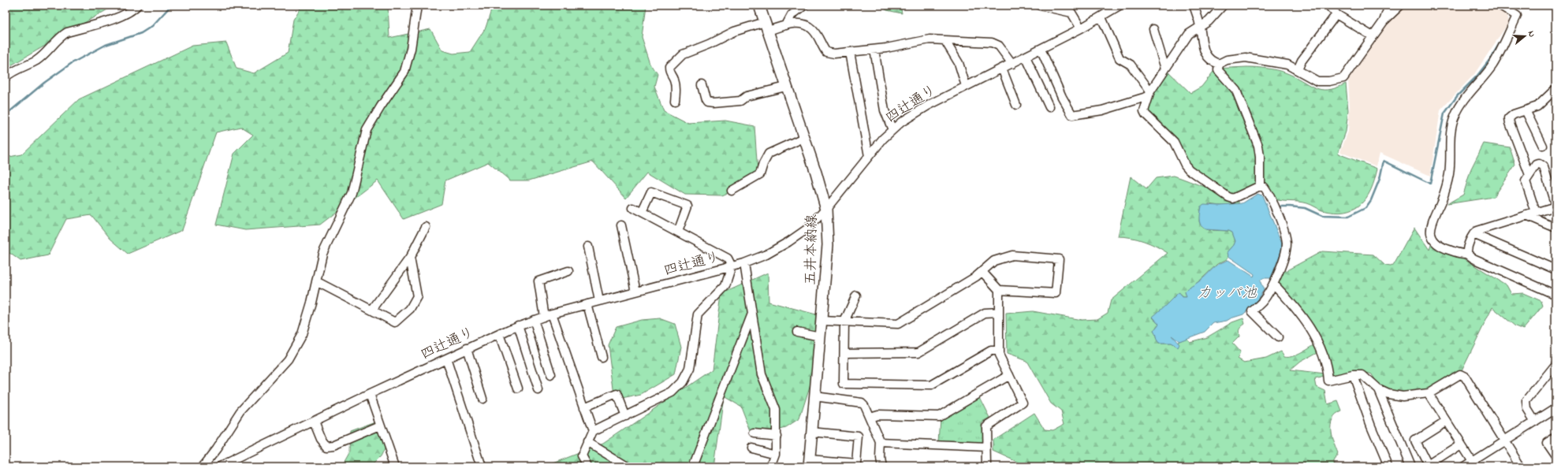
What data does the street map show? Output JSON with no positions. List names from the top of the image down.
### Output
{
  "streets": {
    "main road": ["五井本納線"],
    "street": ["四辻通り"]
  },
  "crossings": [
    ["四辻通り", "五井本納線"]
  ],
  "water": ["カッパ池"],
  "north": "right"
}
